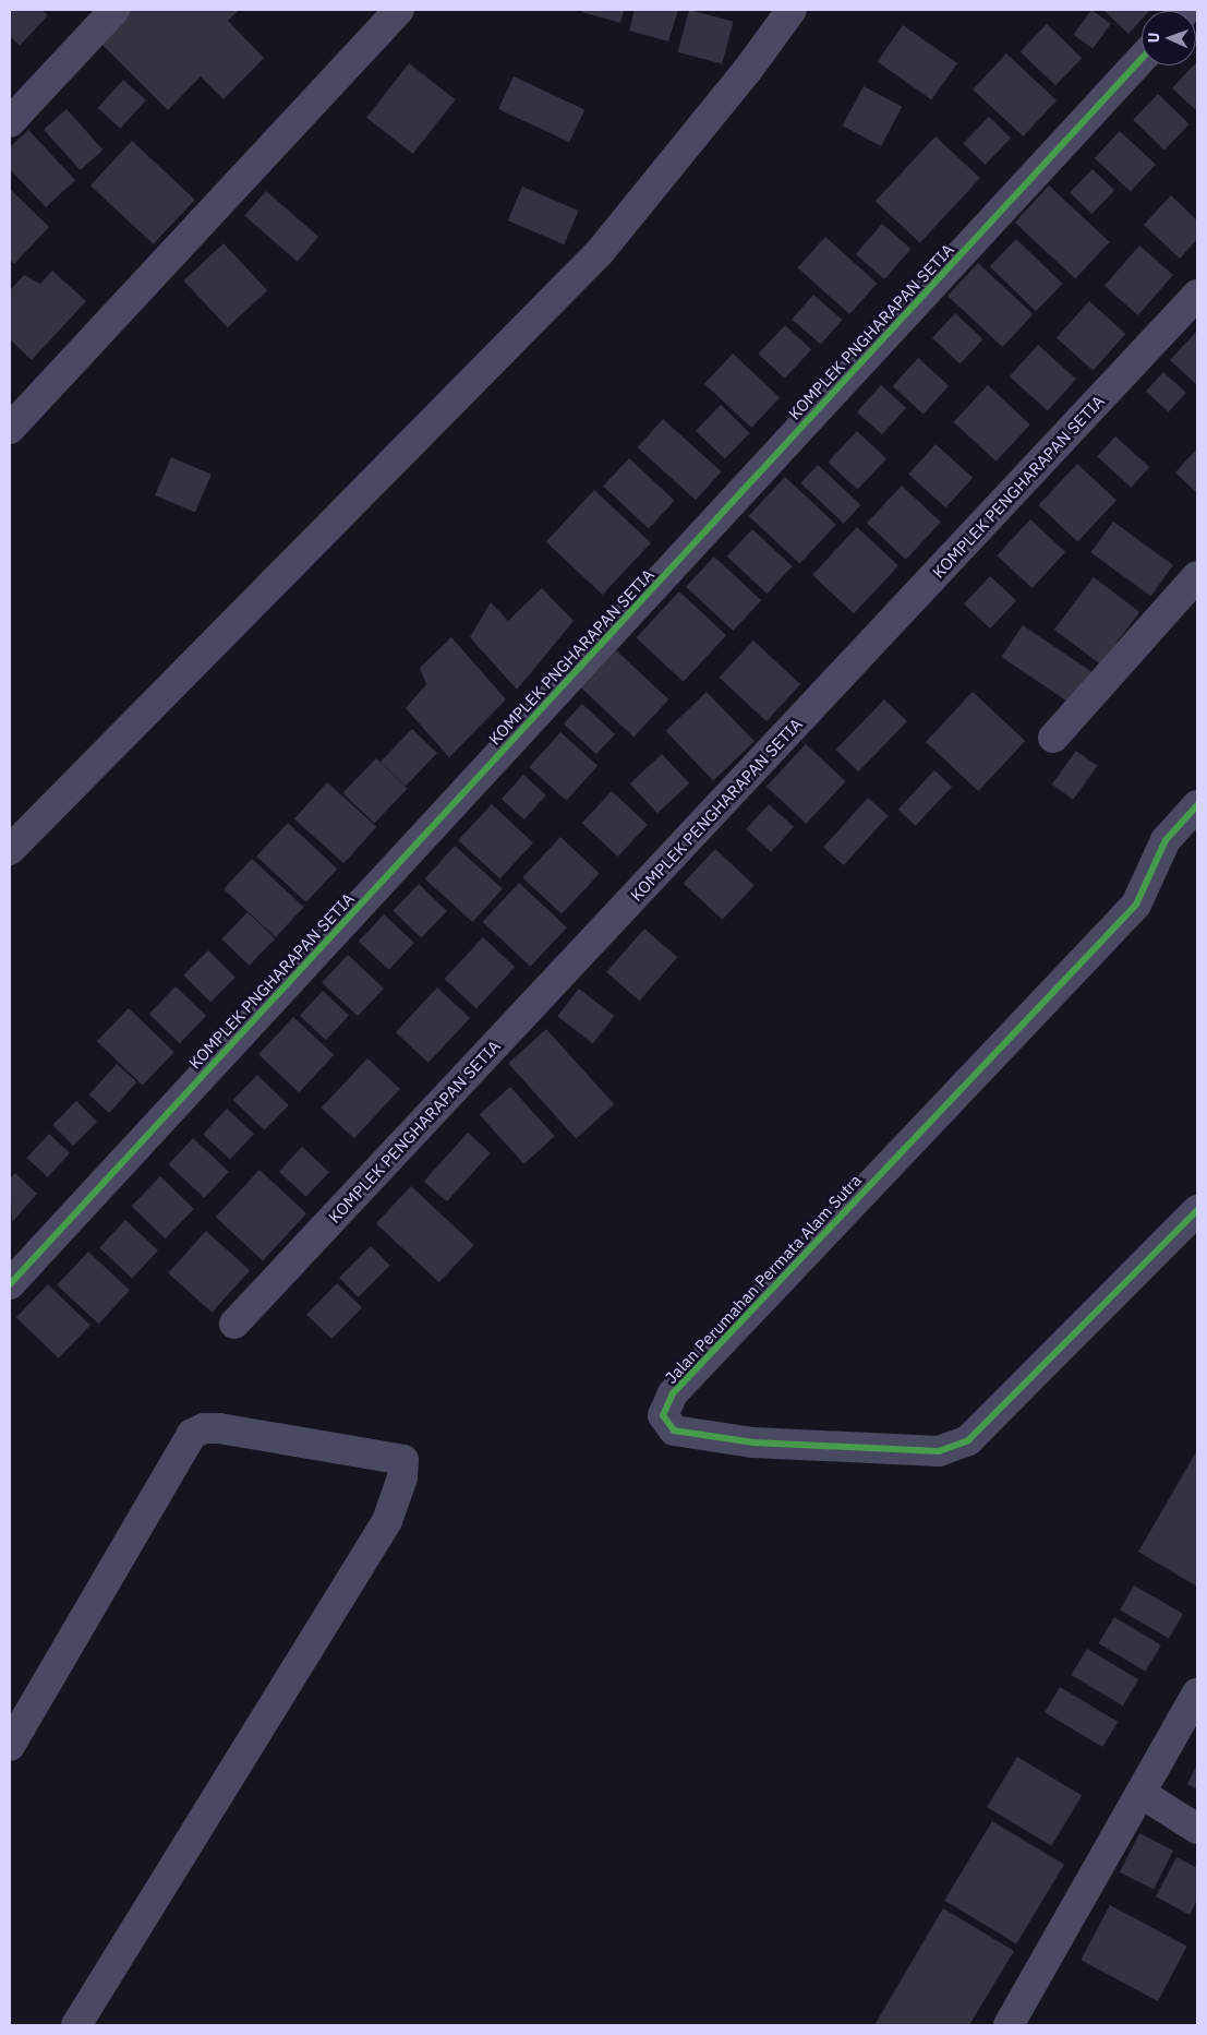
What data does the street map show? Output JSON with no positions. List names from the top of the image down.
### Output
{
  "streets": {
    "street": ["KOMPLEK PNGHARAPAN SETIA", "KOMPLEK PENGHARAPAN SETIA", "Jalan Perumahan Permata Alam Sutra"]
  },
  "north": "left"
}
